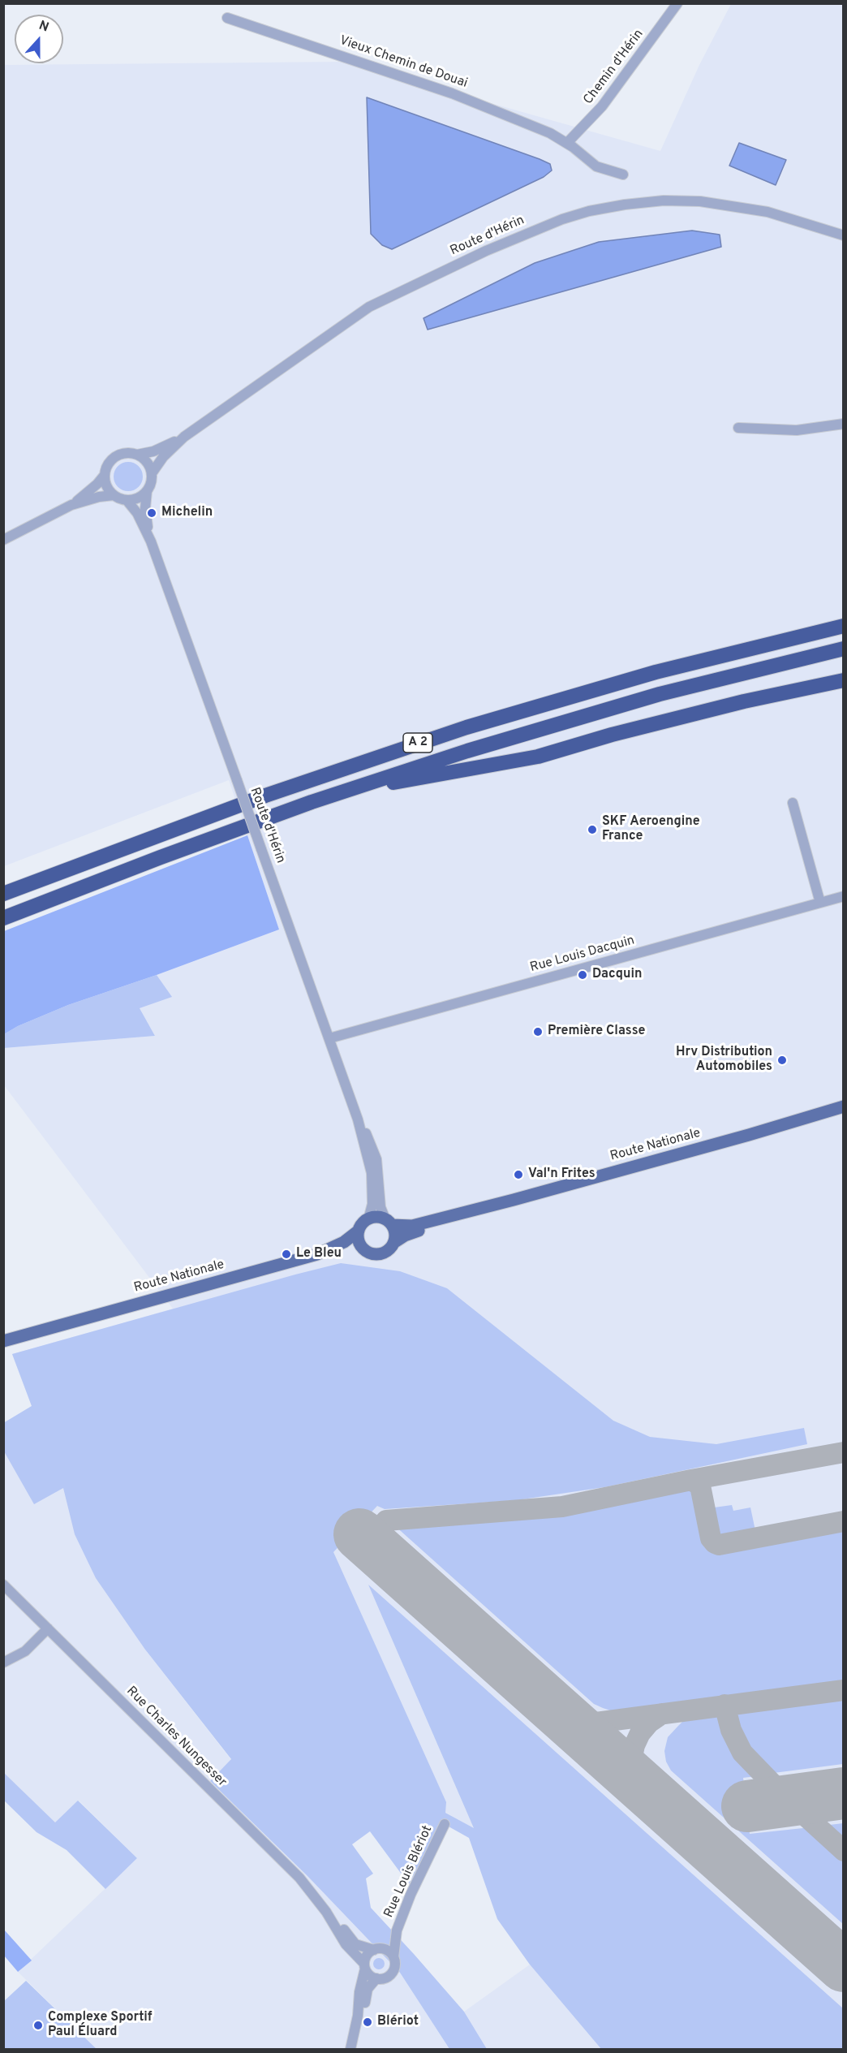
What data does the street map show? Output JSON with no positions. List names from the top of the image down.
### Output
{
  "streets": {
    "highway": ["A 2"],
    "main road": ["Route Nationale"],
    "street": [
      "Vieux Chemin de Douai",
      "Chemin d'Hérin",
      "Route d'Hérin",
      "Rue Louis Dacquin",
      "Rue Charles Nungesser",
      "Rue Louis Blériot"
    ]
  },
  "crossings": [
    ["Vieux Chemin de Douai", "Chemin d'Hérin"],
    ["Route d'Hérin", "Rue Louis Dacquin"],
    ["Route d'Hérin", "Route Nationale"]
  ],
  "places": [
    "Michelin",
    "SKF Aeroengine France",
    "Dacquin",
    "Première Classe",
    "Hrv Distribution Automobiles",
    "Val'n Frites",
    "Le Bleu",
    "Blériot",
    "Complexe Sportif Paul Éluard"
  ],
  "north": "top"
}
